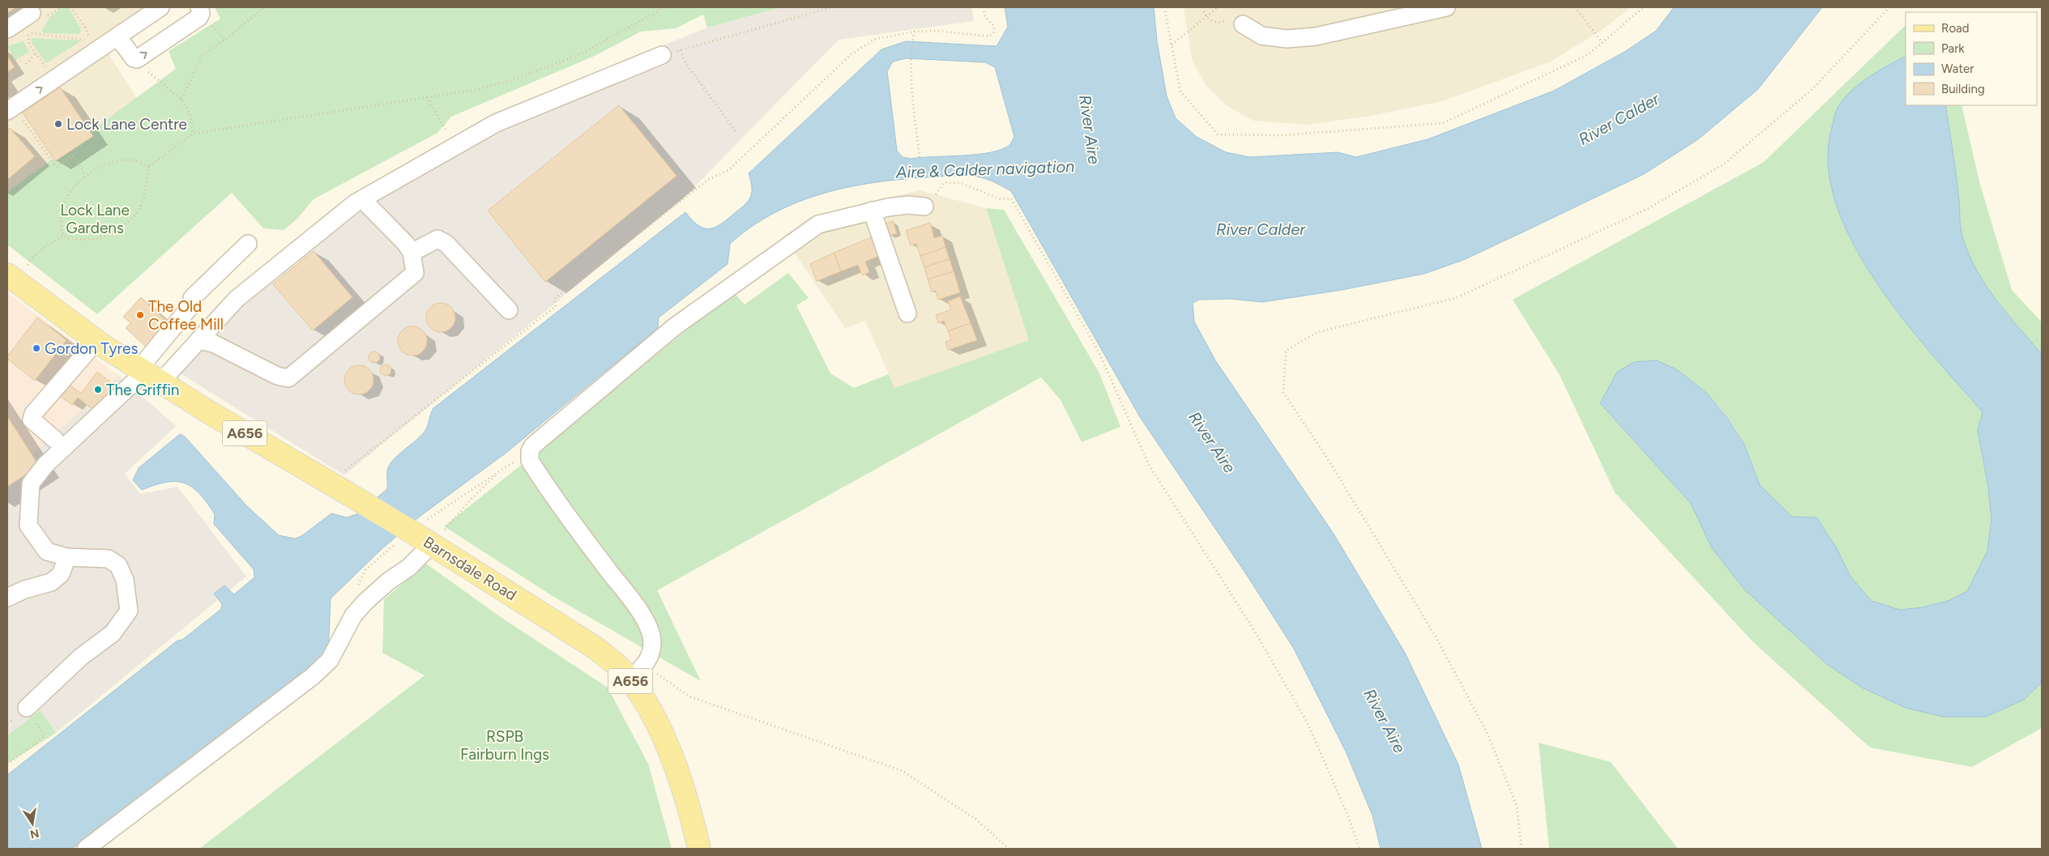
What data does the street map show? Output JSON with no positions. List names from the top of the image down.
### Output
{
  "streets": {
    "main road": ["A656", "Barnsdale Road"]
  },
  "crossings": [
    ["A656", "Barnsdale Road"]
  ],
  "water": ["River Calder", "River Aire", "Aire & Calder navigation"],
  "parks": ["Lock Lane Gardens", "RSPB Fairburn Ings"],
  "places": [
    "Lock Lane Centre",
    "The Old Coffee Mill",
    "Gordon Tyres",
    "The Griffin"
  ],
  "legend": [
    "Road",
    "Park",
    "Water",
    "Building"
  ],
  "north": "bottom"
}
